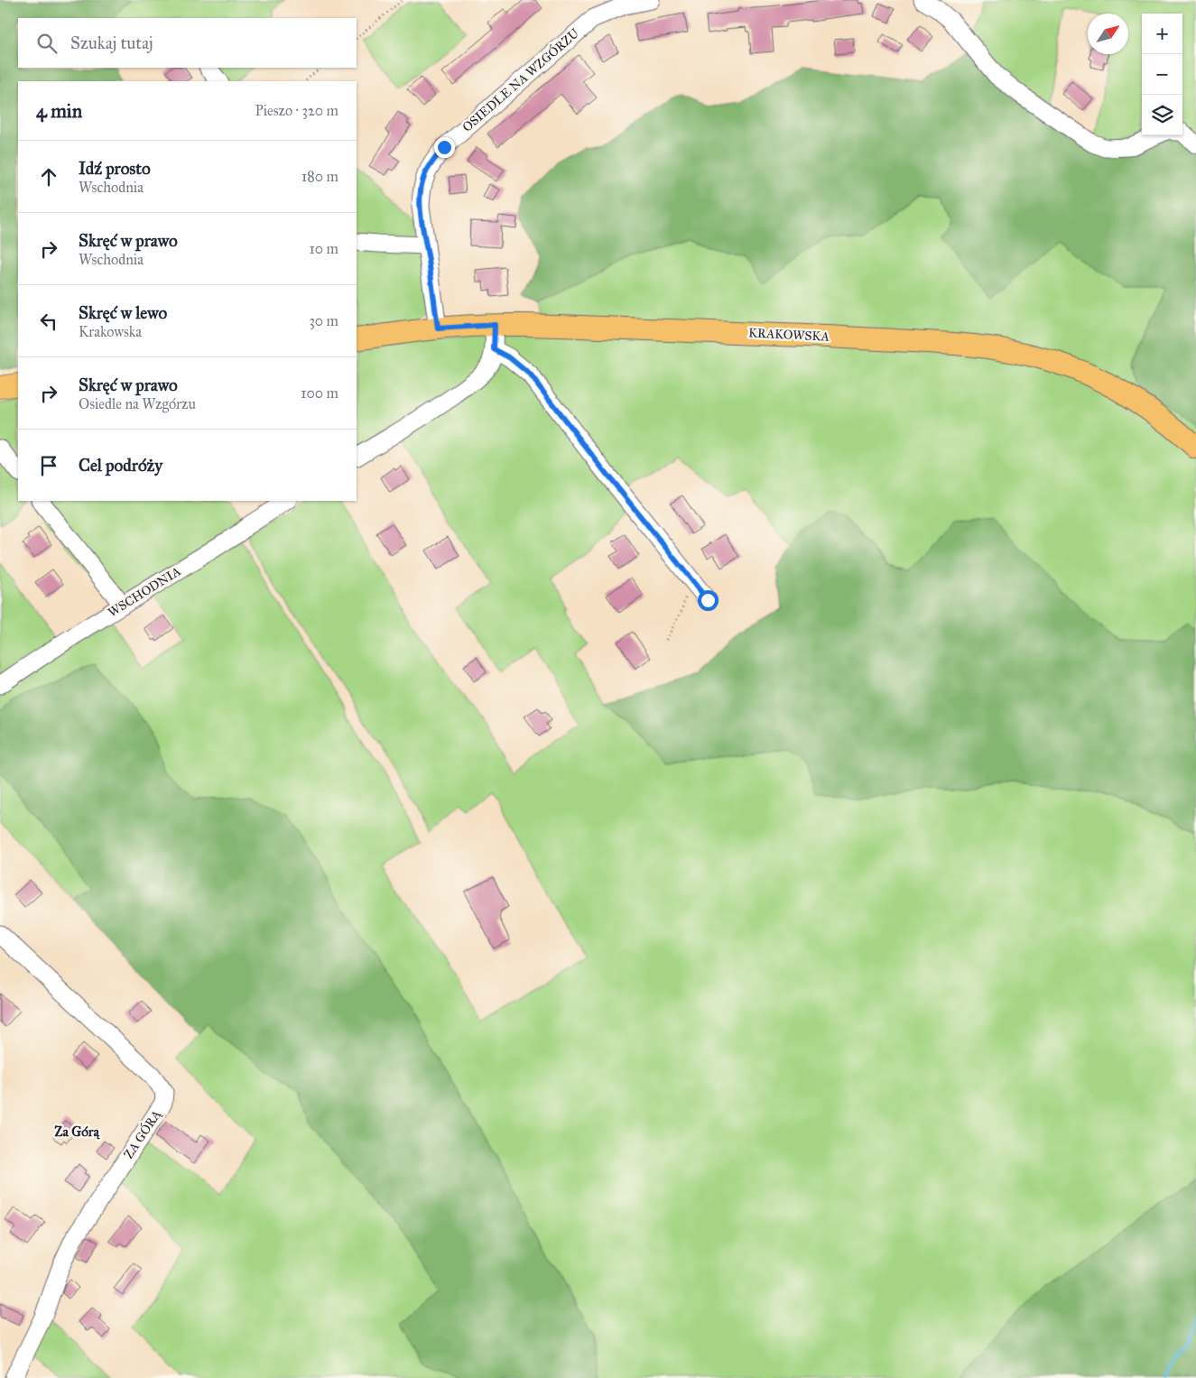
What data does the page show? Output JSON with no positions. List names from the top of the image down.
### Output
{
  "streets": {
    "main road": ["KRAKOWSKA"],
    "street": ["OSIEDLE NA WZGÓRZU", "WSCHODNIA", "ZA GÓRĄ"]
  },
  "crossings": [
    ["OSIEDLE NA WZGÓRZU", "KRAKOWSKA"]
  ],
  "districts": ["Za Górą"],
  "north": "top right",
  "page": {
    "map_buttons": ["+", "−"],
    "search": "Szukaj tutaj",
    "heading": ["4 min", "Pieszo · 320 m"],
    "list": [
      ["Idź prosto", "Wschodnia", "180 m"],
      ["Skręć w prawo", "Wschodnia", "10 m"],
      ["Skręć w lewo", "Krakowska", "30 m"],
      ["Skręć w prawo", "Osiedle na Wzgórzu", "100 m"],
      "Cel podróży"
    ]
  }
}
